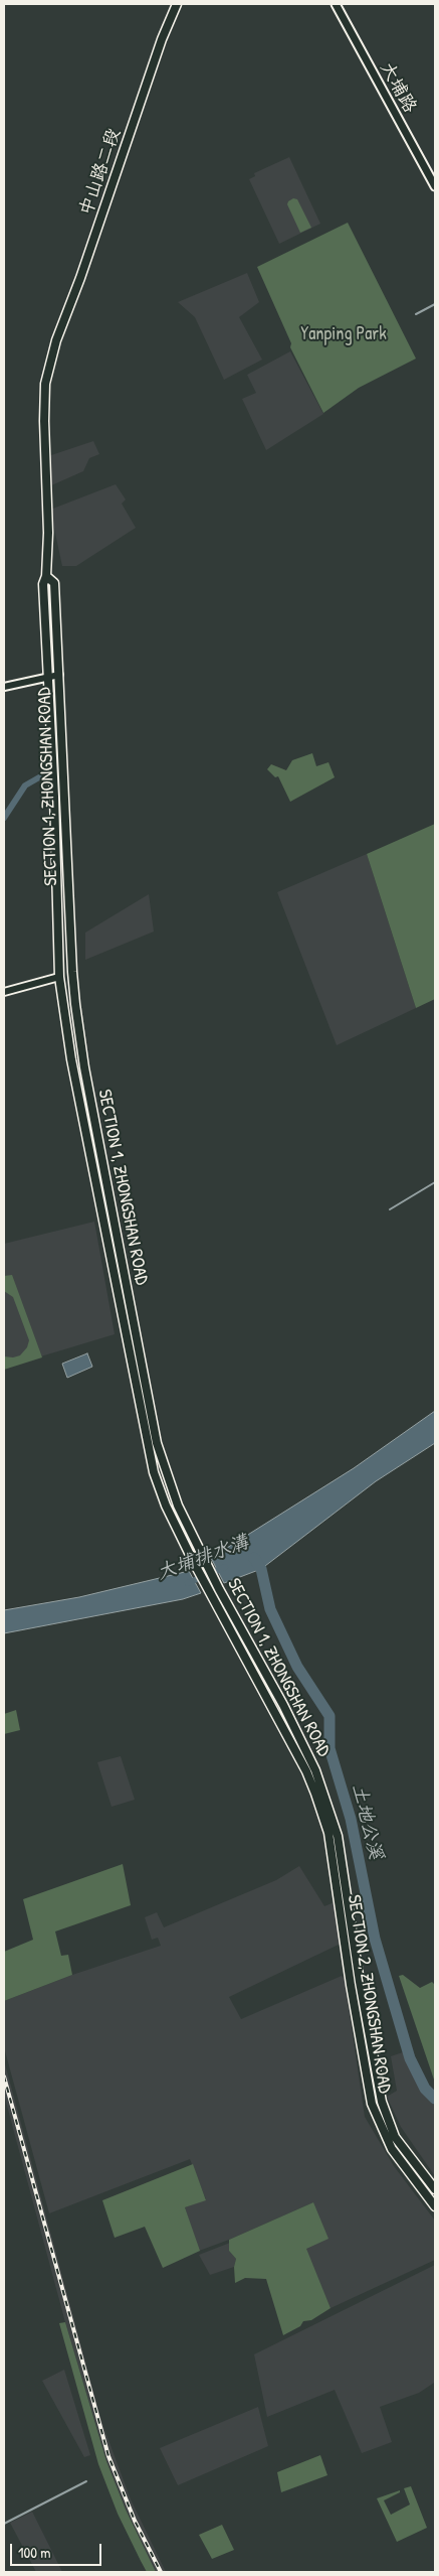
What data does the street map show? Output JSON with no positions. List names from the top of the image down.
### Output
{
  "streets": {
    "main road": [
      "大埔路",
      "中山路二段",
      "SECTION 1, ZHONGSHAN ROAD",
      "SECTION 2, ZHONGSHAN ROAD"
    ]
  },
  "crossings": [
    ["中山路二段", "SECTION 1, ZHONGSHAN ROAD"],
    ["SECTION 1, ZHONGSHAN ROAD", "SECTION 2, ZHONGSHAN ROAD"]
  ],
  "water": ["大埔排水溝", "土地公溪"],
  "parks": ["Yanping Park"],
  "scale_bar": "100 m"
}
